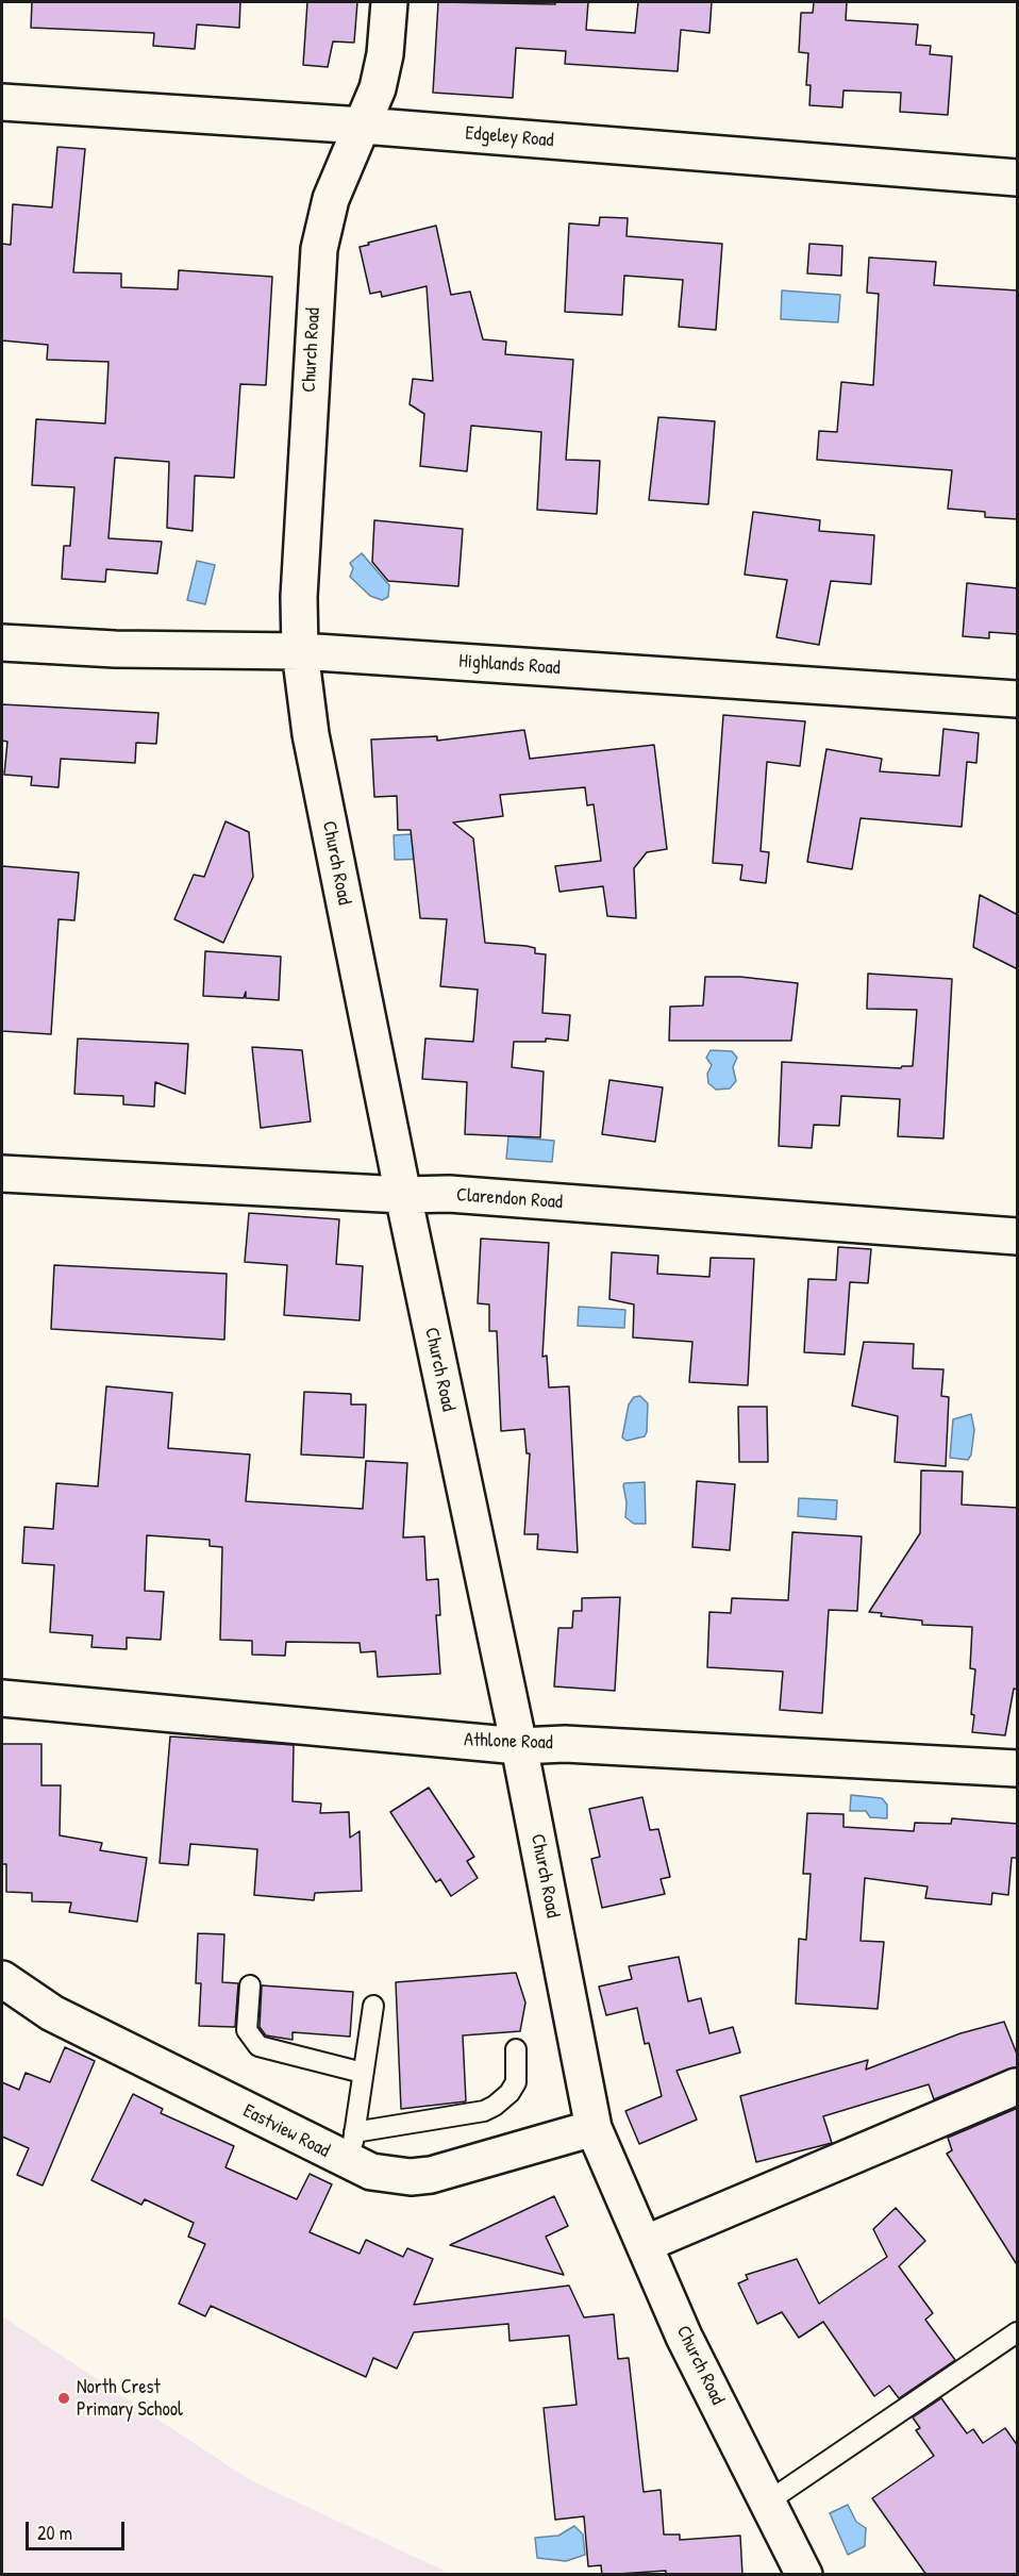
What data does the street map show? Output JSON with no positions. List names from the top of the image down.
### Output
{
  "streets": {
    "street": [
      "Edgeley Road",
      "Church Road",
      "Highlands Road",
      "Clarendon Road",
      "Athlone Road",
      "Eastview Road"
    ]
  },
  "crossings": [
    ["Edgeley Road", "Church Road"],
    ["Church Road", "Highlands Road"],
    ["Church Road", "Clarendon Road"],
    ["Church Road", "Athlone Road"],
    ["Church Road", "Eastview Road"]
  ],
  "places": ["North Crest Primary School"],
  "scale_bar": "20 m"
}
